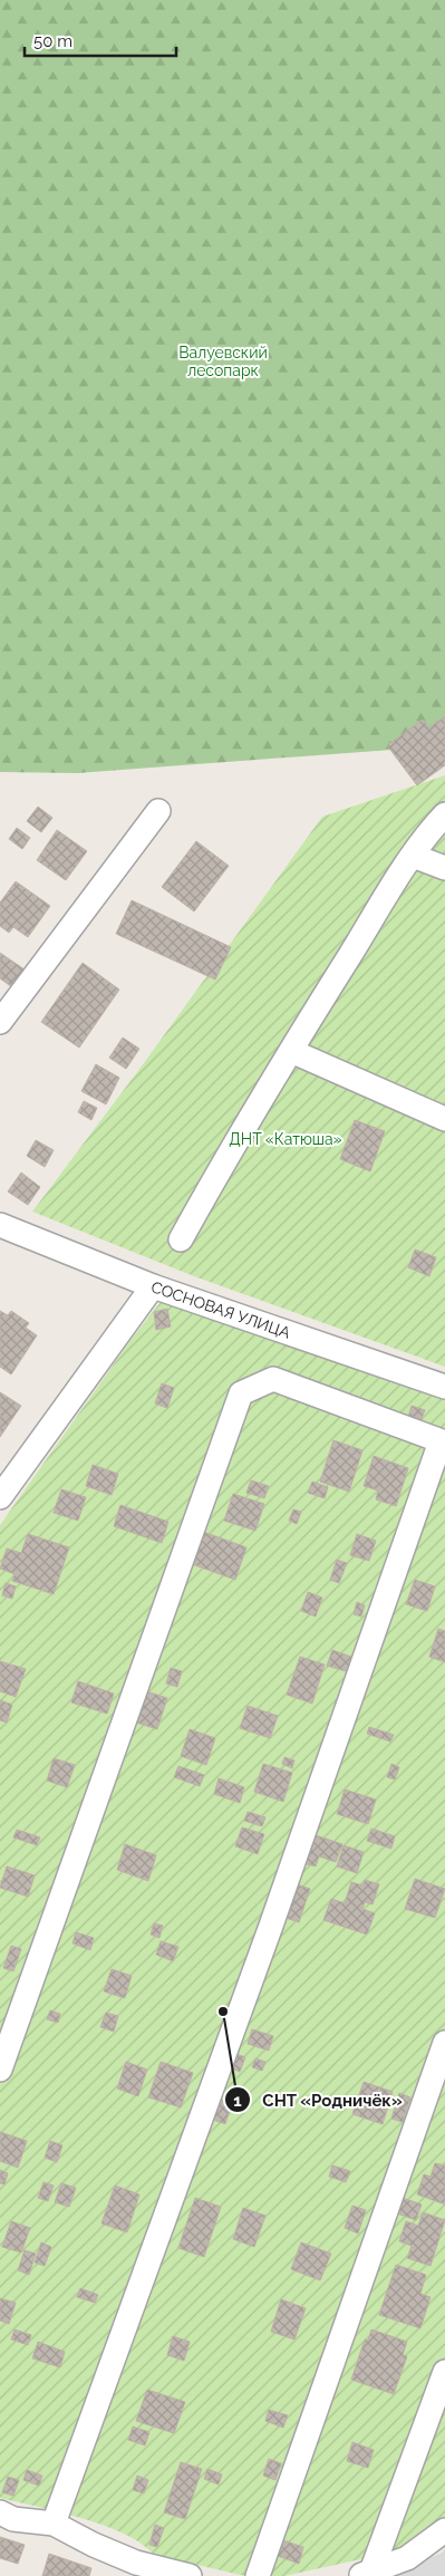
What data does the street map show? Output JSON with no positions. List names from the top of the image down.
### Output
{
  "streets": {
    "street": ["СОСНОВАЯ УЛИЦА"]
  },
  "parks": ["Валуевский лесопарк", "ДНТ «Катюша»"],
  "places": ["СНТ «Родничёк»"],
  "scale_bar": "50 m"
}
